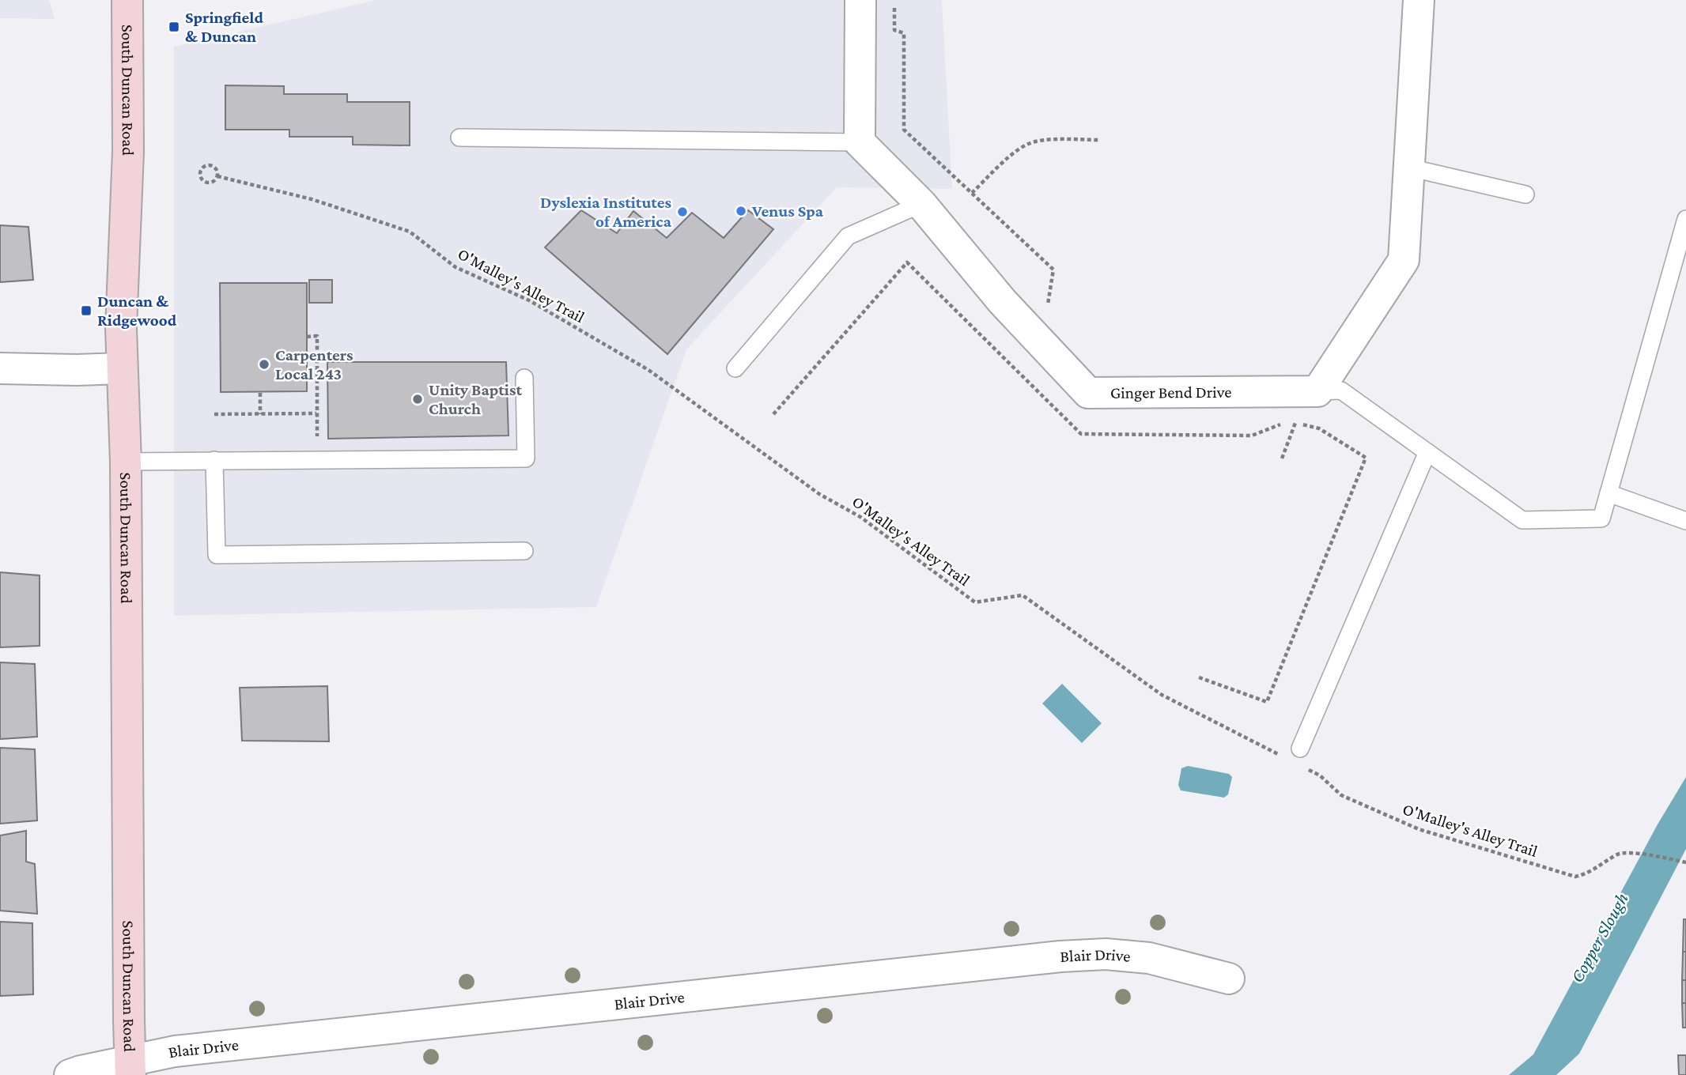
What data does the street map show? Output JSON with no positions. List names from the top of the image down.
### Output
{
  "streets": {
    "main road": ["South Duncan Road"],
    "street": ["Ginger Bend Drive", "Blair Drive"],
    "path": ["O'Malley's Alley Trail"]
  },
  "crossings": [
    ["South Duncan Road", "Blair Drive"]
  ],
  "water": ["Copper Slough"],
  "places": {
    "transit": ["Springfield & Duncan", "Duncan & Ridgewood"],
    "other": [
      "Venus Spa",
      "Dyslexia Institutes of America",
      "Carpenters Local 243",
      "Unity Baptist Church"
    ]
  }
}
